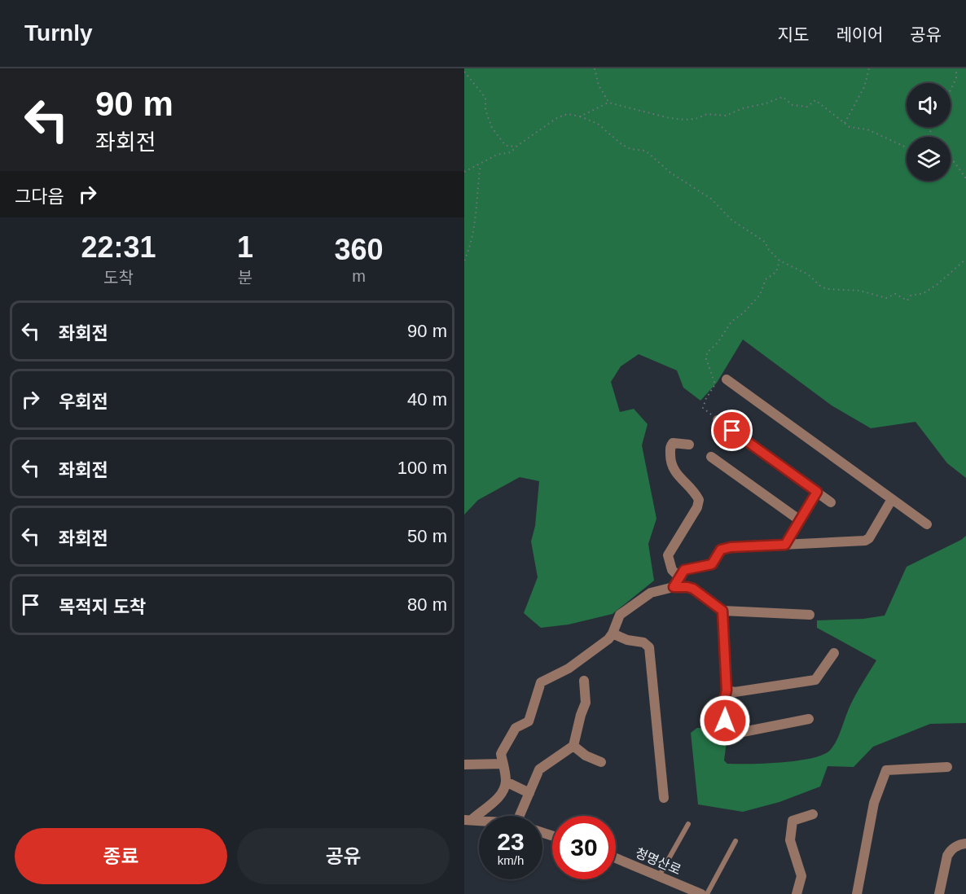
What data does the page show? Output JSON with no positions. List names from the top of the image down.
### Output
{
  "streets": {
    "street": ["청명산로"]
  },
  "page": {
    "header": "Turnly",
    "nav": ["지도", "레이어", "공유"],
    "turn": ["90 m", "좌회전"],
    "then": "그다음",
    "eta": [
      "22:31",
      "도착",
      "1",
      "분",
      "360",
      "m"
    ],
    "list": [
      {
        "name": "좌회전",
        "value": "90 m"
      },
      {
        "name": "우회전",
        "value": "40 m"
      },
      {
        "name": "좌회전",
        "value": "100 m"
      },
      {
        "name": "좌회전",
        "value": "50 m"
      },
      {
        "name": "목적지 도착",
        "value": "80 m"
      }
    ],
    "speed": "23 km/h",
    "limit": "30",
    "buttons": ["종료", "공유"]
  }
}
